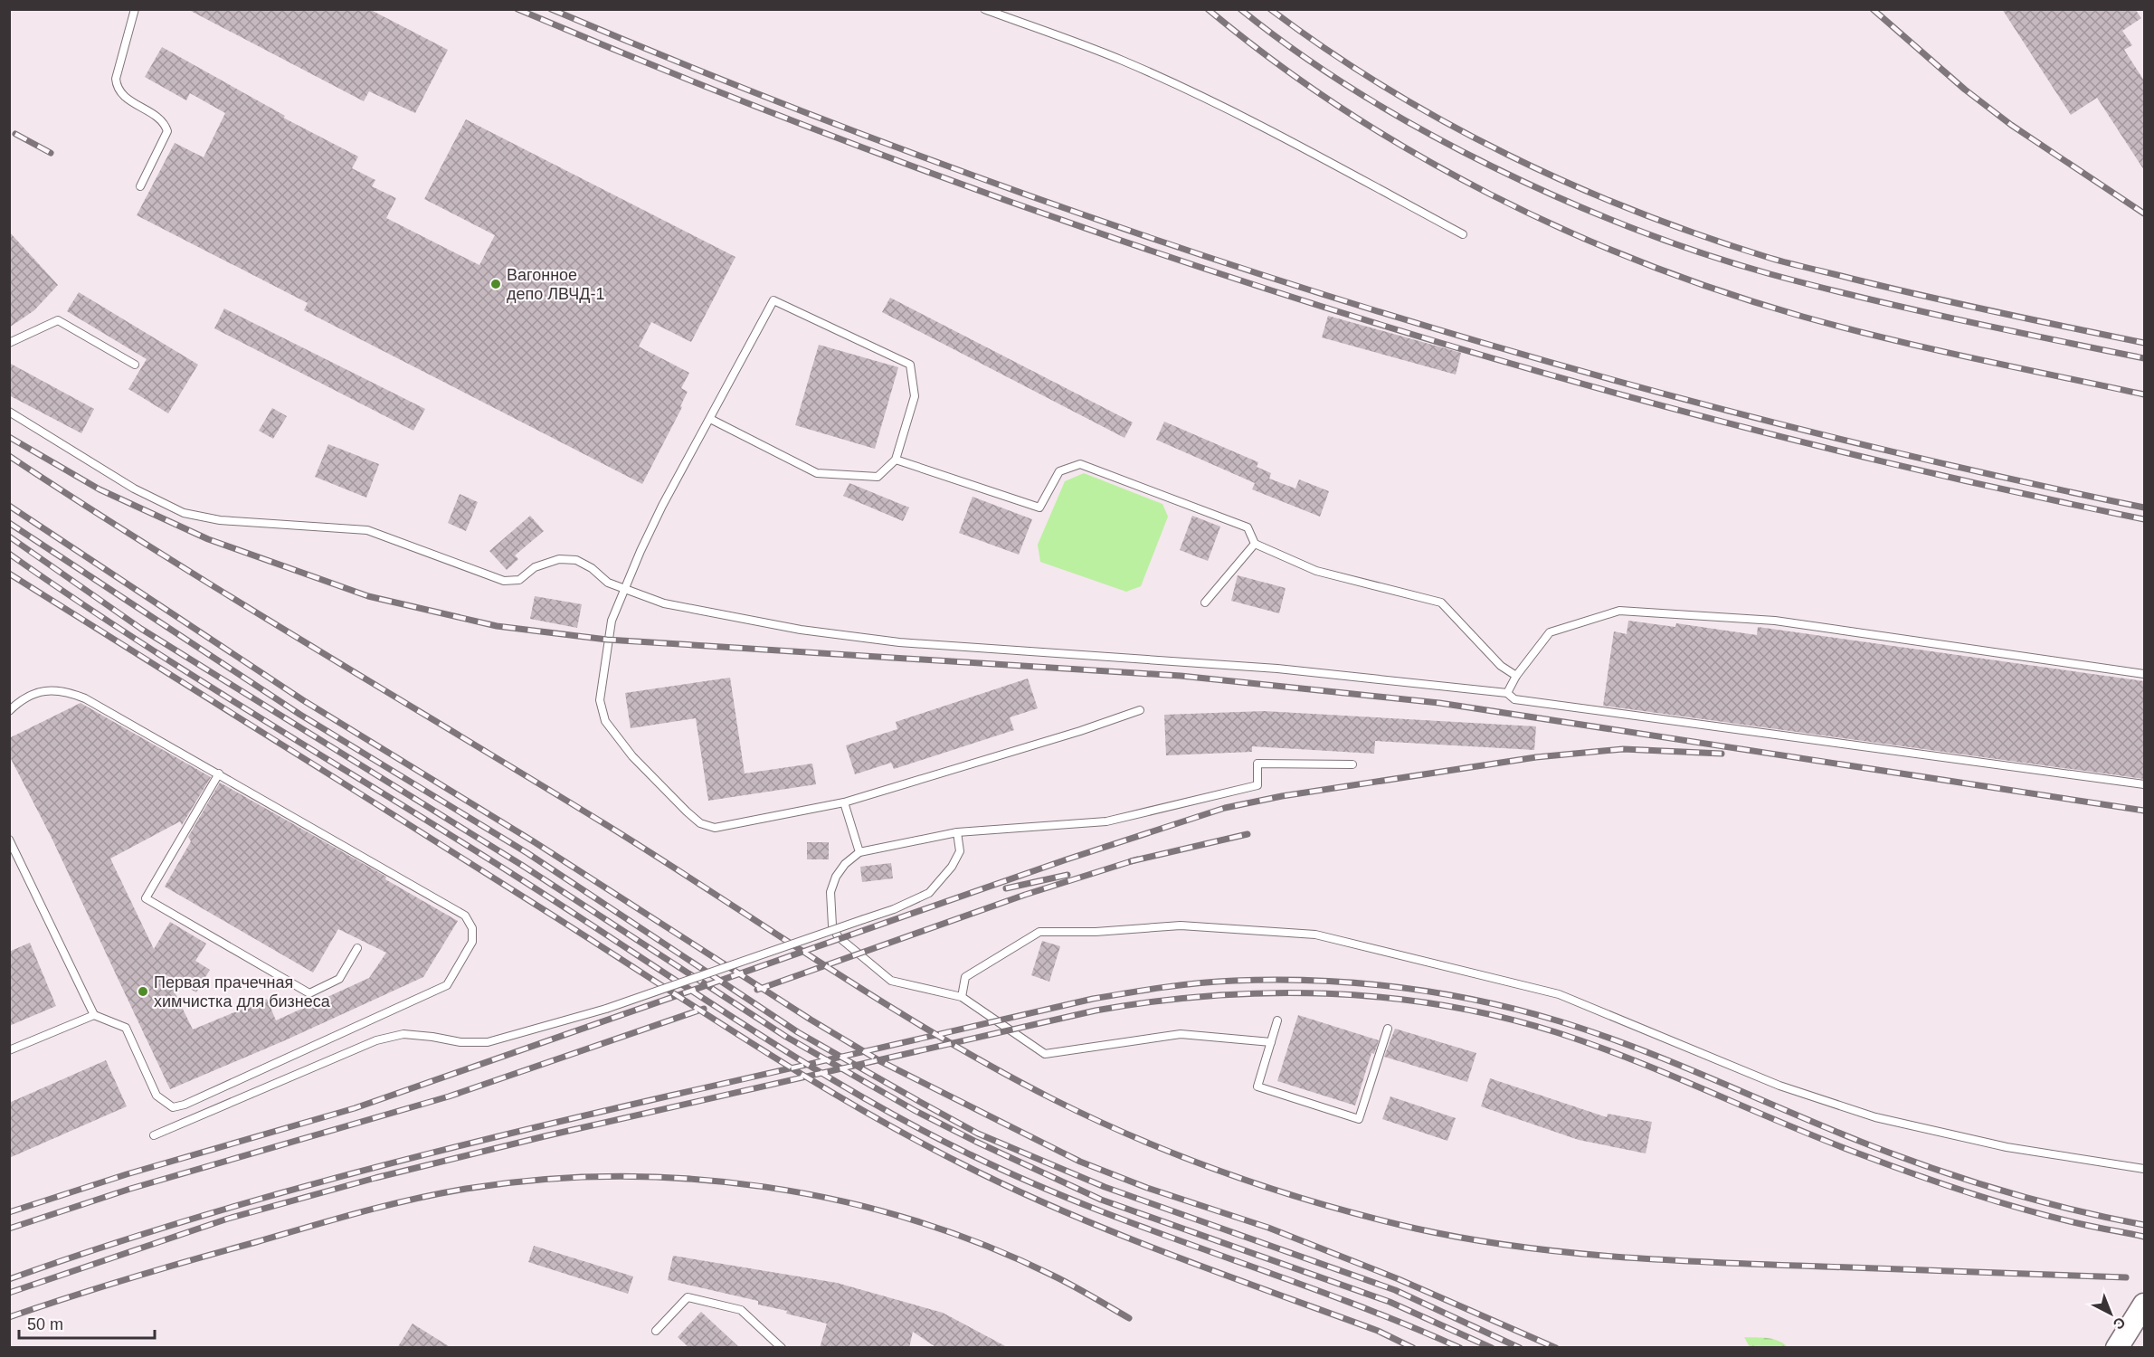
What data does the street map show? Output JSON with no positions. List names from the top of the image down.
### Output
{
  "places": ["Вагонное депо ЛВЧД-1", "Первая прачечная химчистка для бизнеса"],
  "scale_bar": "50 m",
  "north": "bottom right"
}
